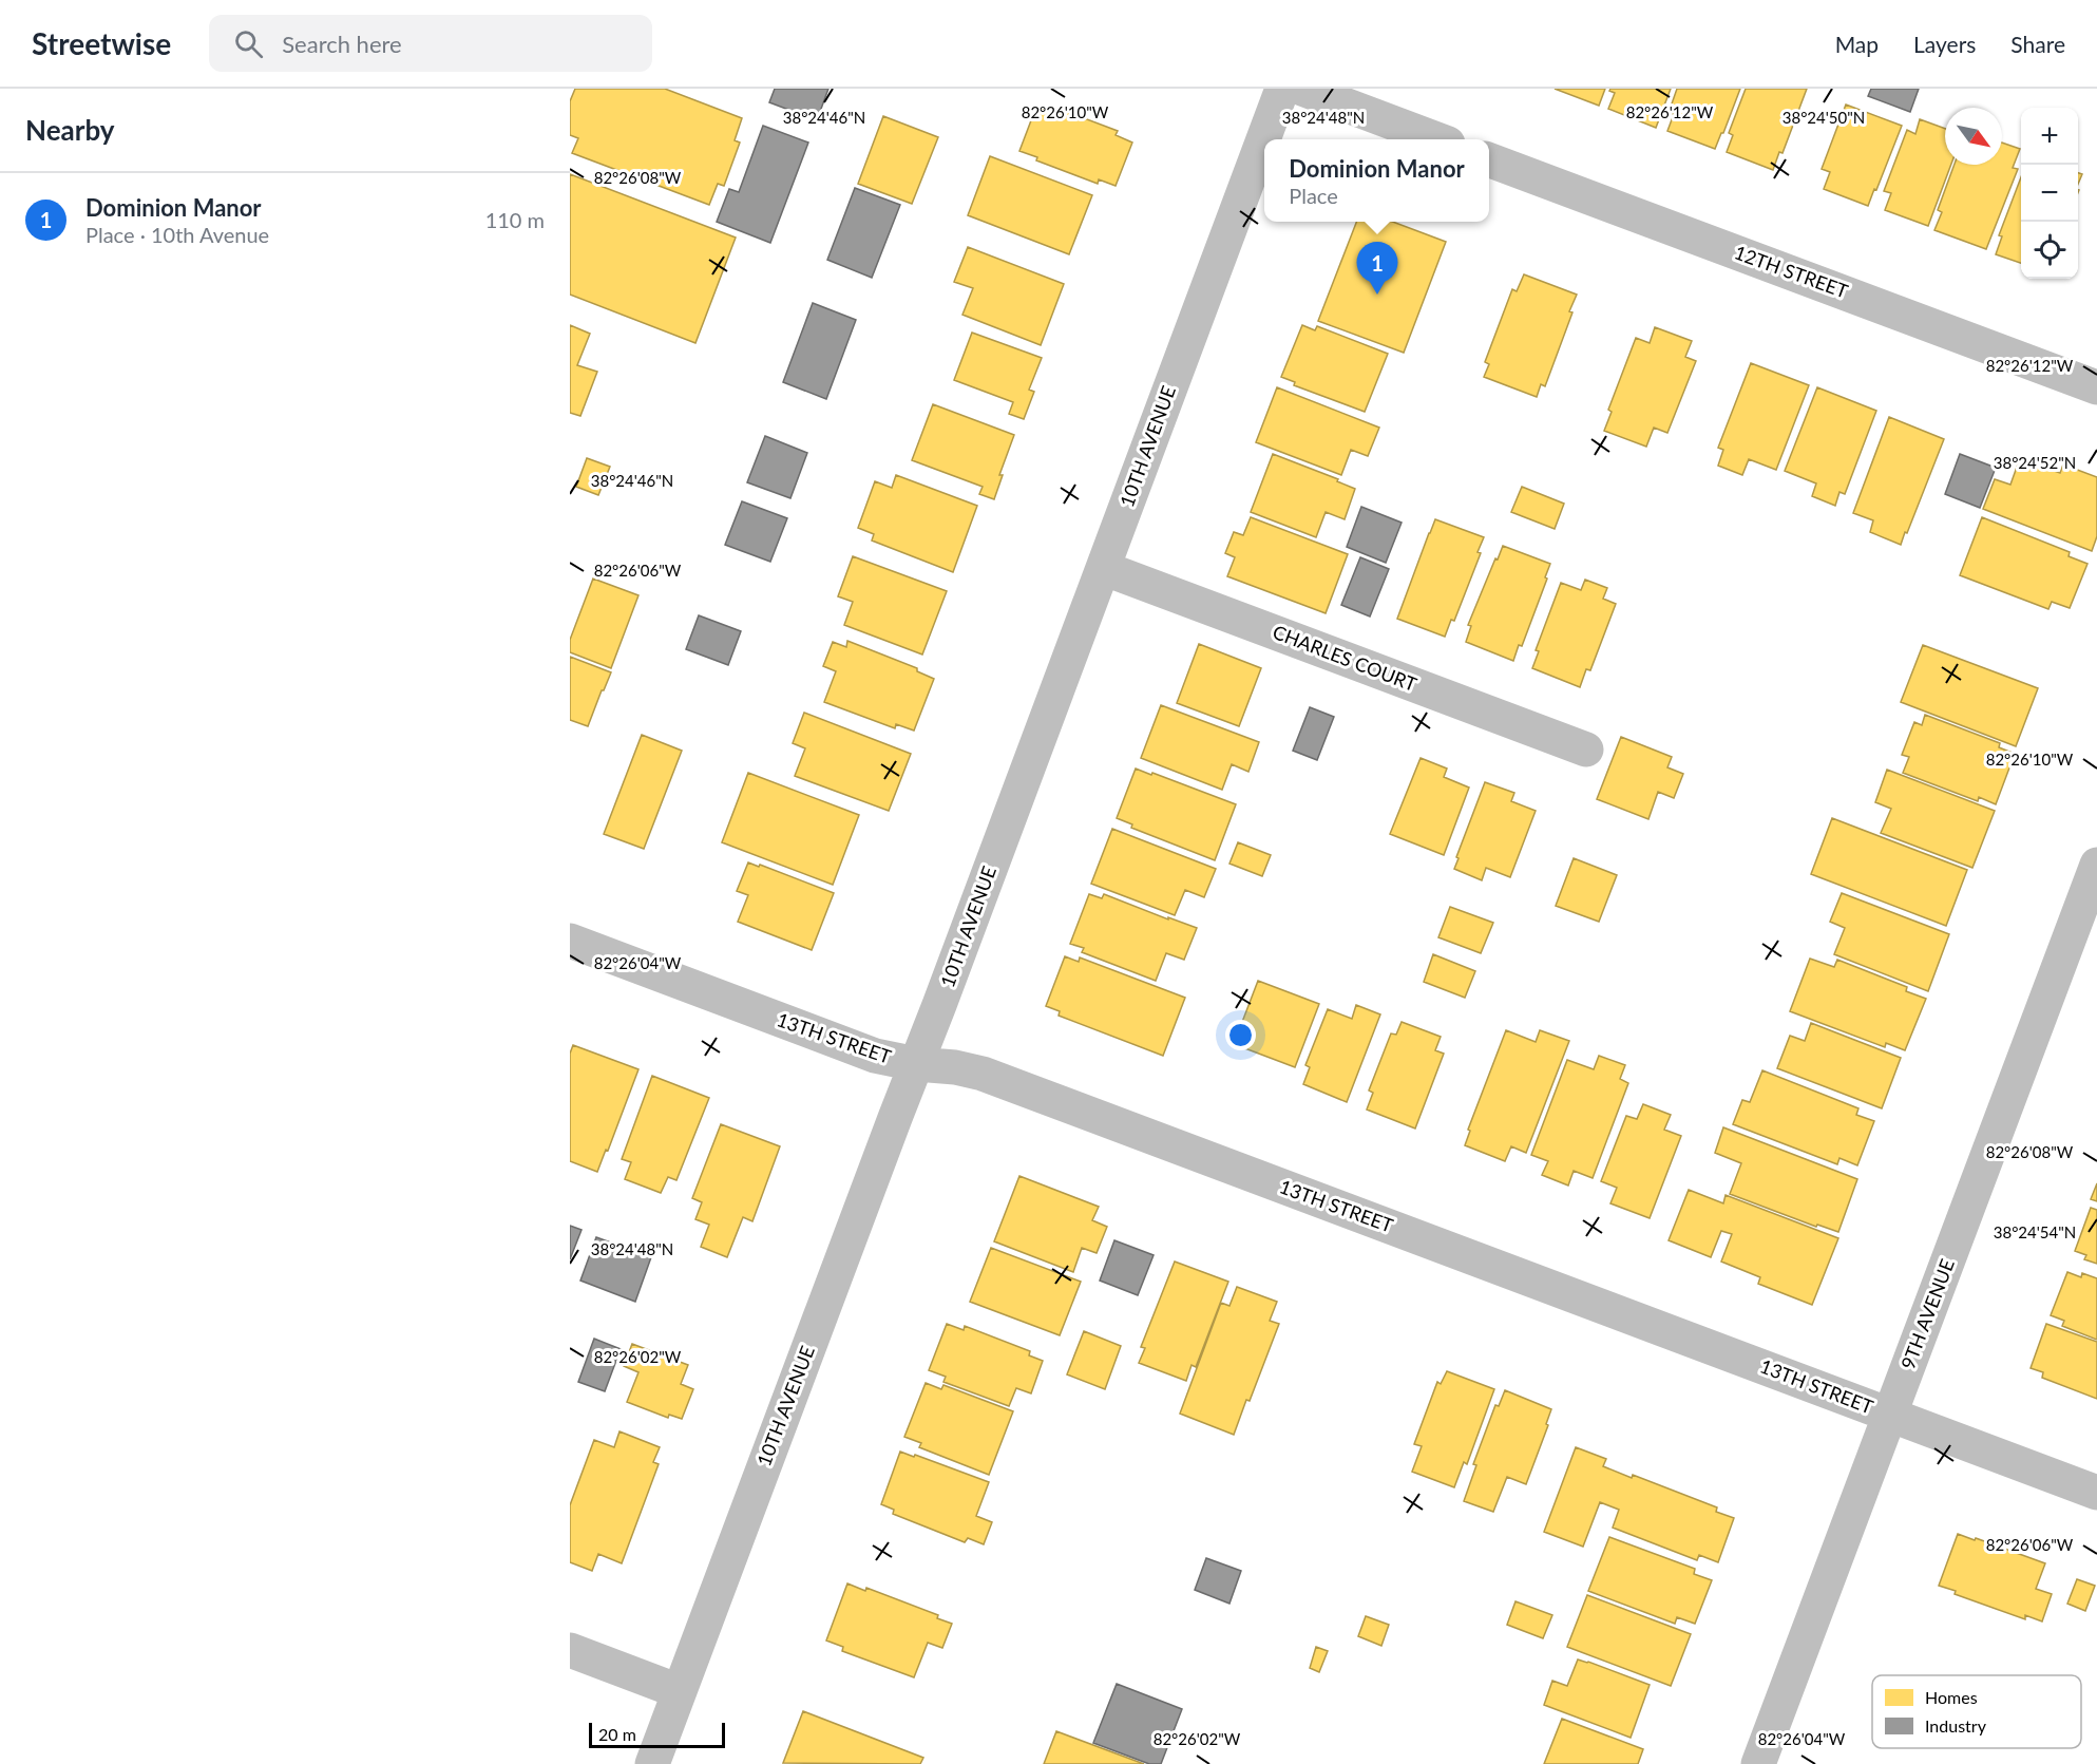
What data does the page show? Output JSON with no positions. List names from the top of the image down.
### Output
{
  "streets": {
    "street": [
      "12TH STREET",
      "10TH AVENUE",
      "CHARLES COURT",
      "13TH STREET",
      "9TH AVENUE"
    ]
  },
  "crossings": [
    ["10TH AVENUE", "CHARLES COURT"],
    ["10TH AVENUE", "13TH STREET"],
    ["13TH STREET", "9TH AVENUE"]
  ],
  "legend": ["Homes", "Industry"],
  "scale_bar": "20 m",
  "north": "bottom right",
  "page": {
    "header": "Streetwise",
    "search": "Search here",
    "nav": ["Map", "Layers", "Share"],
    "heading": "Nearby",
    "map_buttons": ["+", "−"],
    "popup": ["Dominion Manor", "Place"],
    "list": [
      {
        "mark": "1",
        "name": "Dominion Manor",
        "note": "Place · 10th Avenue",
        "value": "110 m"
      }
    ],
    "pins": "1",
    "scale": "20 m"
  },
  "coordinates": [
    "82°26'10\"W",
    "82°26'12\"W",
    "38°24'48\"N",
    "38°24'50\"N",
    "38°24'46\"N",
    "82°26'08\"W",
    "38°24'52\"N",
    "82°26'06\"W",
    "82°26'04\"W",
    "38°24'54\"N",
    "82°26'02\"W"
  ]
}
